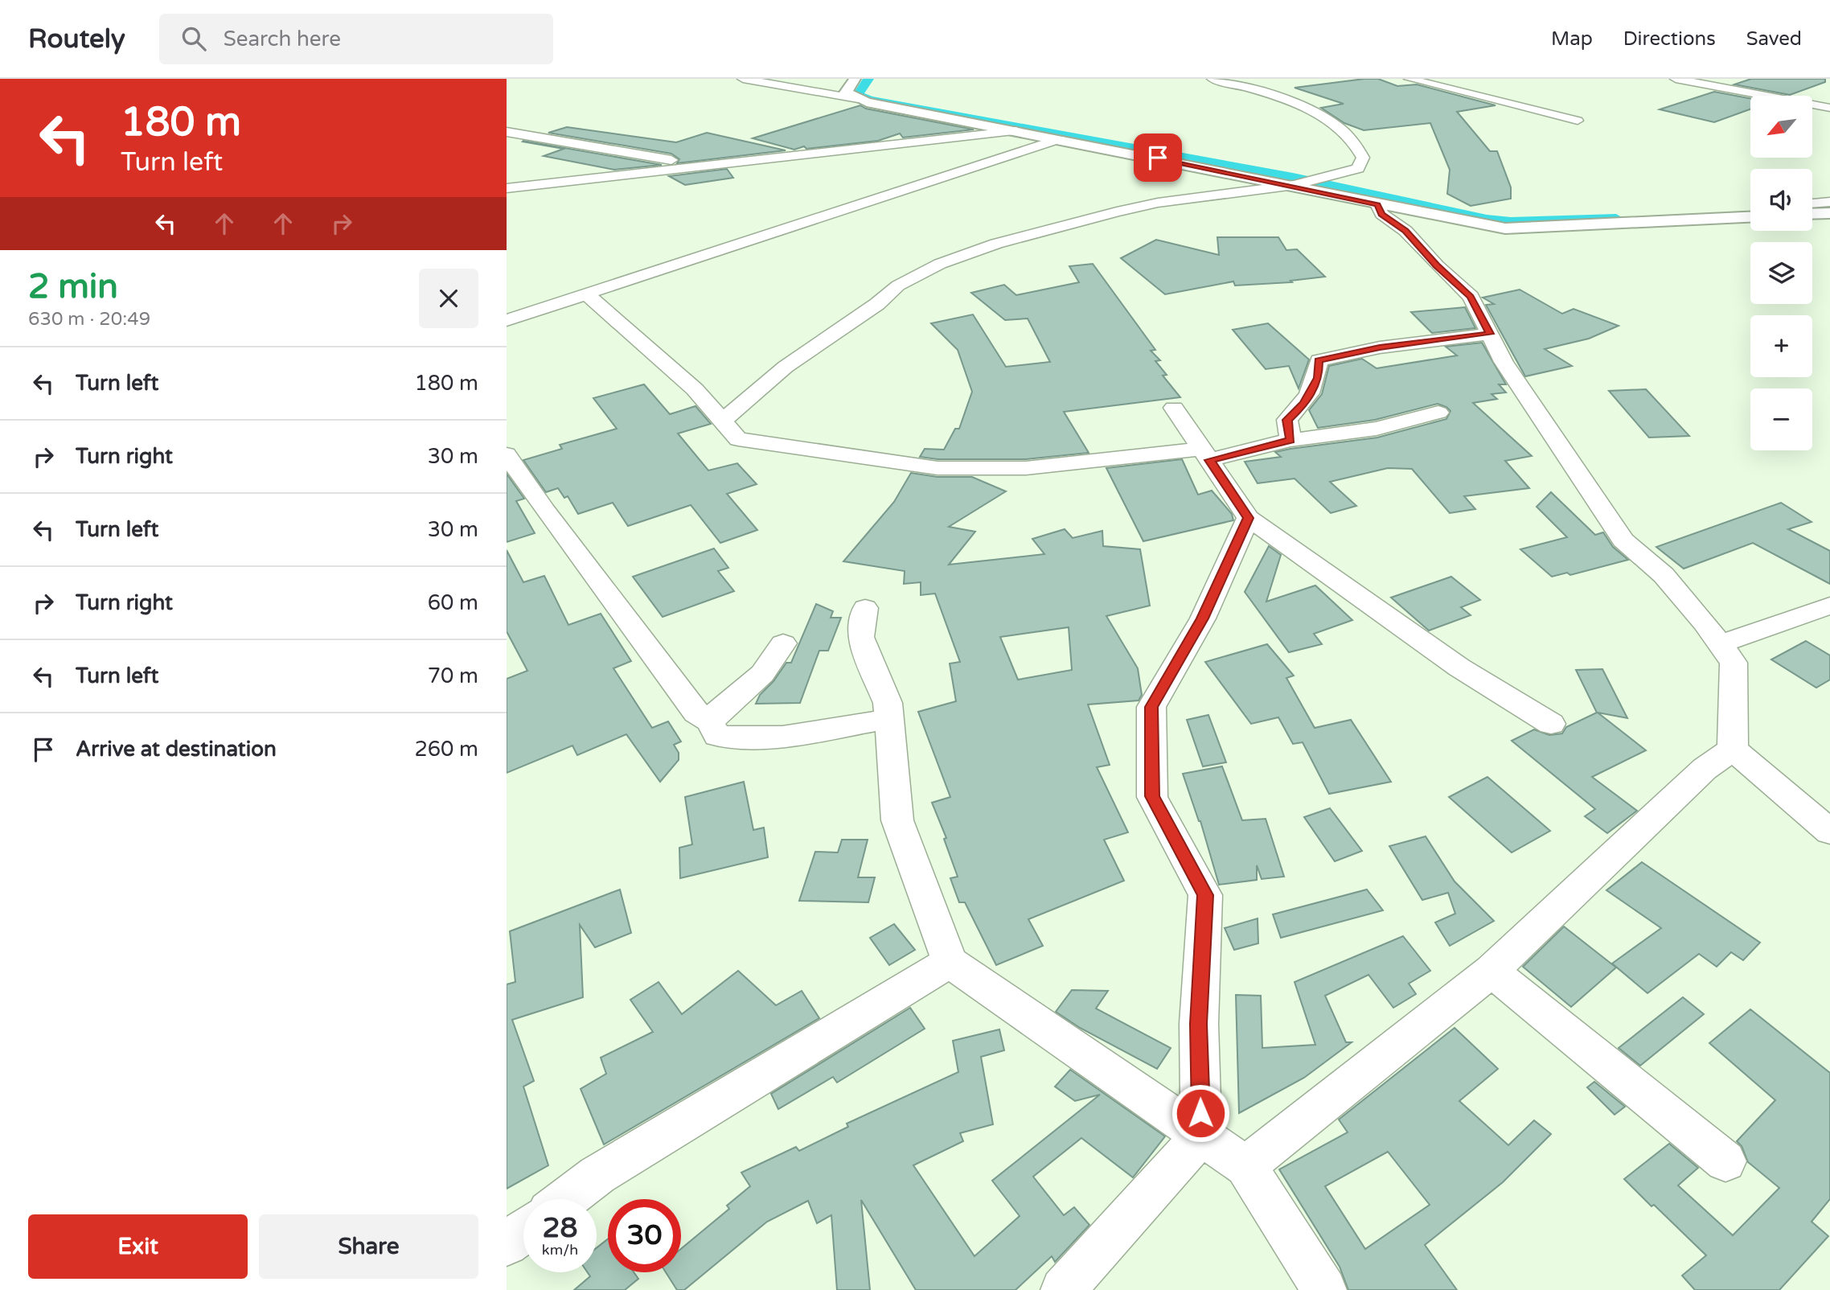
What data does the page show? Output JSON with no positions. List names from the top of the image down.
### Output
{
  "north": "bottom left",
  "page": {
    "header": "Routely",
    "search": "Search here",
    "nav": ["Map", "Directions", "Saved"],
    "turn": ["180 m", "Turn left"],
    "map_buttons": ["+", "−"],
    "heading": ["2 min", "630 m · 20:49"],
    "list": [
      {
        "name": "Turn left",
        "value": "180 m"
      },
      {
        "name": "Turn right",
        "value": "30 m"
      },
      {
        "name": "Turn left",
        "value": "30 m"
      },
      {
        "name": "Turn right",
        "value": "60 m"
      },
      {
        "name": "Turn left",
        "value": "70 m"
      },
      {
        "name": "Arrive at destination",
        "value": "260 m"
      }
    ],
    "speed": "28 km/h",
    "limit": "30",
    "buttons": ["Exit", "Share"]
  }
}
